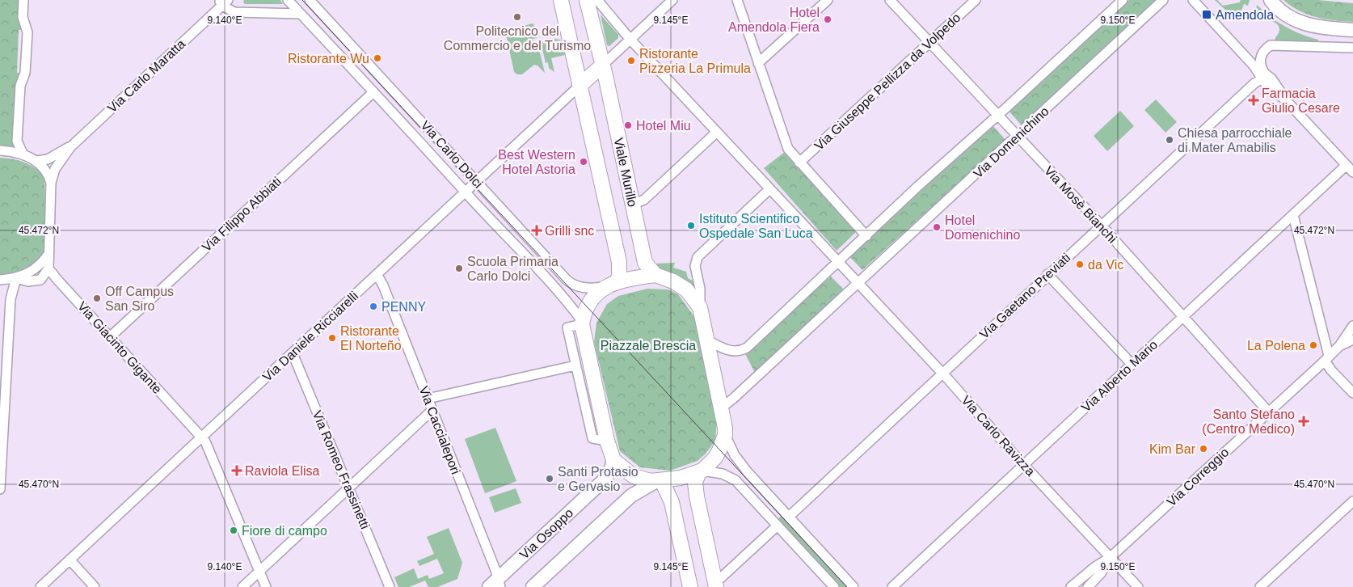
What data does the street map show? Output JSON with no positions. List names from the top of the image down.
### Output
{
  "streets": {
    "main road": ["Viale Murillo"],
    "street": [
      "Via Carlo Maratta",
      "Via Giuseppe Pellizza da Volpedo",
      "Via Domenichino",
      "Via Carlo Dolci",
      "Via Mosè Bianchi",
      "Via Filippo Abbiati",
      "Via Gaetano Previati",
      "Via Daniele Ricciarelli",
      "Via Giacinto Gigante",
      "Via Alberto Mario",
      "Via Caccialepori",
      "Via Carlo Ravizza",
      "Via Romeo Frassinetti",
      "Via Correggio",
      "Via Osoppo"
    ]
  },
  "crossings": [
    ["Via Giuseppe Pellizza da Volpedo", "Via Mosè Bianchi"],
    ["Via Domenichino", "Via Mosè Bianchi"],
    ["Via Domenichino", "Via Carlo Ravizza"],
    ["Via Carlo Dolci", "Viale Murillo"],
    ["Via Carlo Dolci", "Via Filippo Abbiati"],
    ["Via Carlo Dolci", "Via Daniele Ricciarelli"],
    ["Viale Murillo", "Via Daniele Ricciarelli"],
    ["Via Mosè Bianchi", "Via Gaetano Previati"],
    ["Via Mosè Bianchi", "Via Alberto Mario"],
    ["Via Mosè Bianchi", "Via Correggio"],
    ["Via Filippo Abbiati", "Via Giacinto Gigante"],
    ["Via Gaetano Previati", "Via Carlo Ravizza"],
    ["Via Daniele Ricciarelli", "Via Giacinto Gigante"],
    ["Via Daniele Ricciarelli", "Via Caccialepori"],
    ["Via Daniele Ricciarelli", "Via Romeo Frassinetti"],
    ["Via Alberto Mario", "Via Carlo Ravizza"],
    ["Via Caccialepori", "Via Osoppo"],
    ["Via Carlo Ravizza", "Via Correggio"]
  ],
  "parks": ["Piazzale Brescia"],
  "places": {
    "transit": ["Amendola"],
    "other": [
      "Politecnico del Commercio e del Turismo",
      "Hotel Amendola Fiera",
      "Ristorante Wu",
      "Ristorante Pizzeria La Primula",
      "Hotel Miu",
      "Chiesa parrocchiale di Mater Amabilis",
      "Best Western Hotel Astoria",
      "Istituto Scientifico Ospedale San Luca",
      "Hotel Domenichino",
      "da Vic",
      "Scuola Primaria Carlo Dolci",
      "Off Campus San Siro",
      "PENNY",
      "Ristorante El Norteño",
      "La Polena",
      "Kim Bar",
      "Santi Protasio e Gervasio",
      "Fiore di campo"
    ],
    "health": [
      "Farmacia Giulio Cesare",
      "Grilli snc",
      "Santo Stefano (Centro Medico)",
      "Raviola Elisa"
    ]
  },
  "coordinates": [
    "9.140°E",
    "9.145°E",
    "9.150°E",
    "45.472°N",
    "45.470°N"
  ]
}
